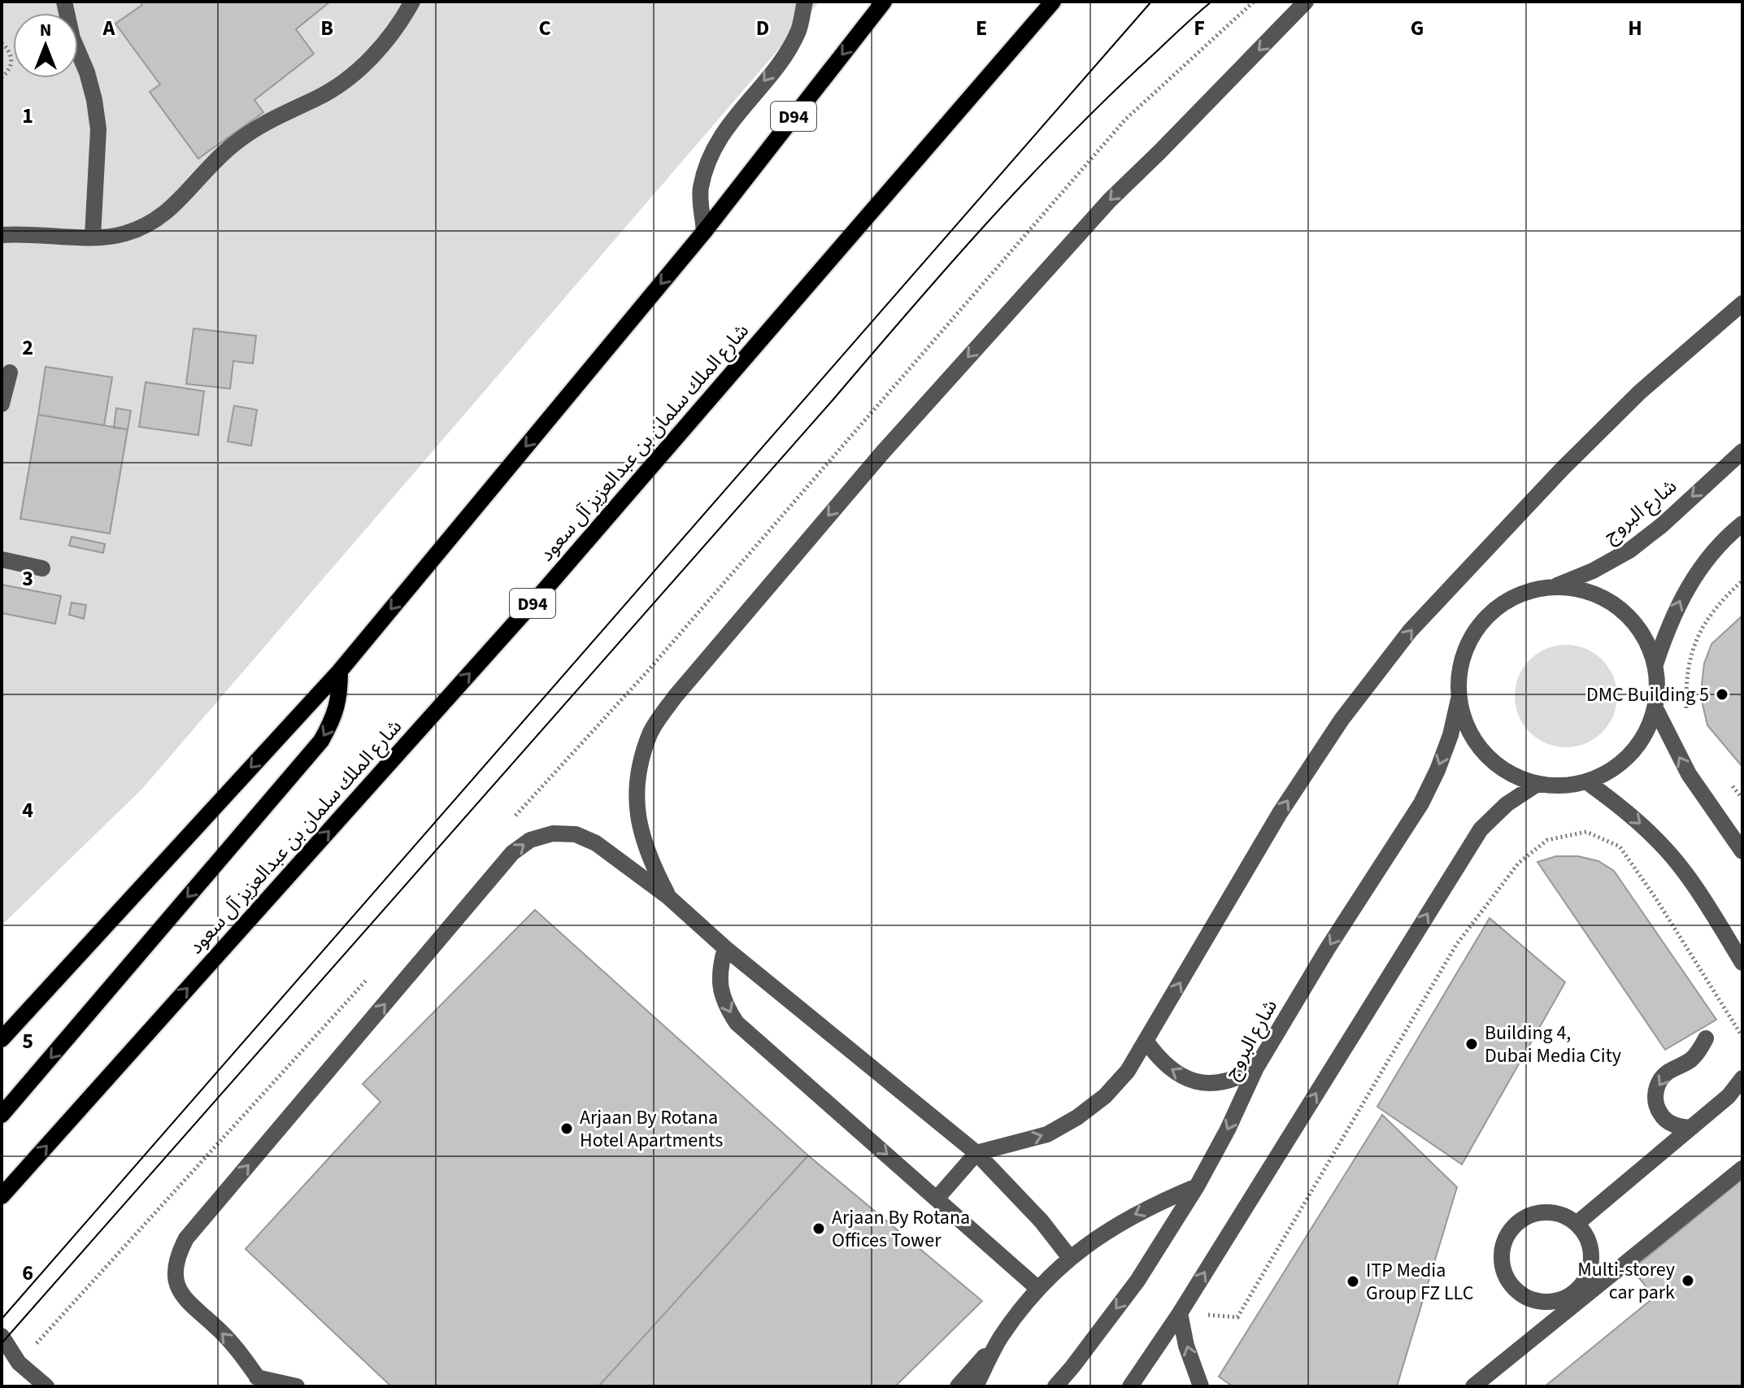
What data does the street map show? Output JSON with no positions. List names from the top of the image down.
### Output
{
  "streets": {
    "main road": ["D94", "شارع الملك سلمان بن عبدالعزيز آل سعود"],
    "street": ["شارع البروج"]
  },
  "places": [
    "DMC Building 5",
    "Building 4, Dubai Media City",
    "Arjaan By Rotana Hotel Apartments",
    "Arjaan By Rotana Offices Tower",
    "Multi-storey car park",
    "ITP Media Group FZ LLC"
  ],
  "north": "top",
  "grid": {
    "columns": [
      "A",
      "B",
      "C",
      "D",
      "E",
      "F",
      "G",
      "H"
    ],
    "rows": [
      "1",
      "2",
      "3",
      "4",
      "5",
      "6"
    ]
  }
}
